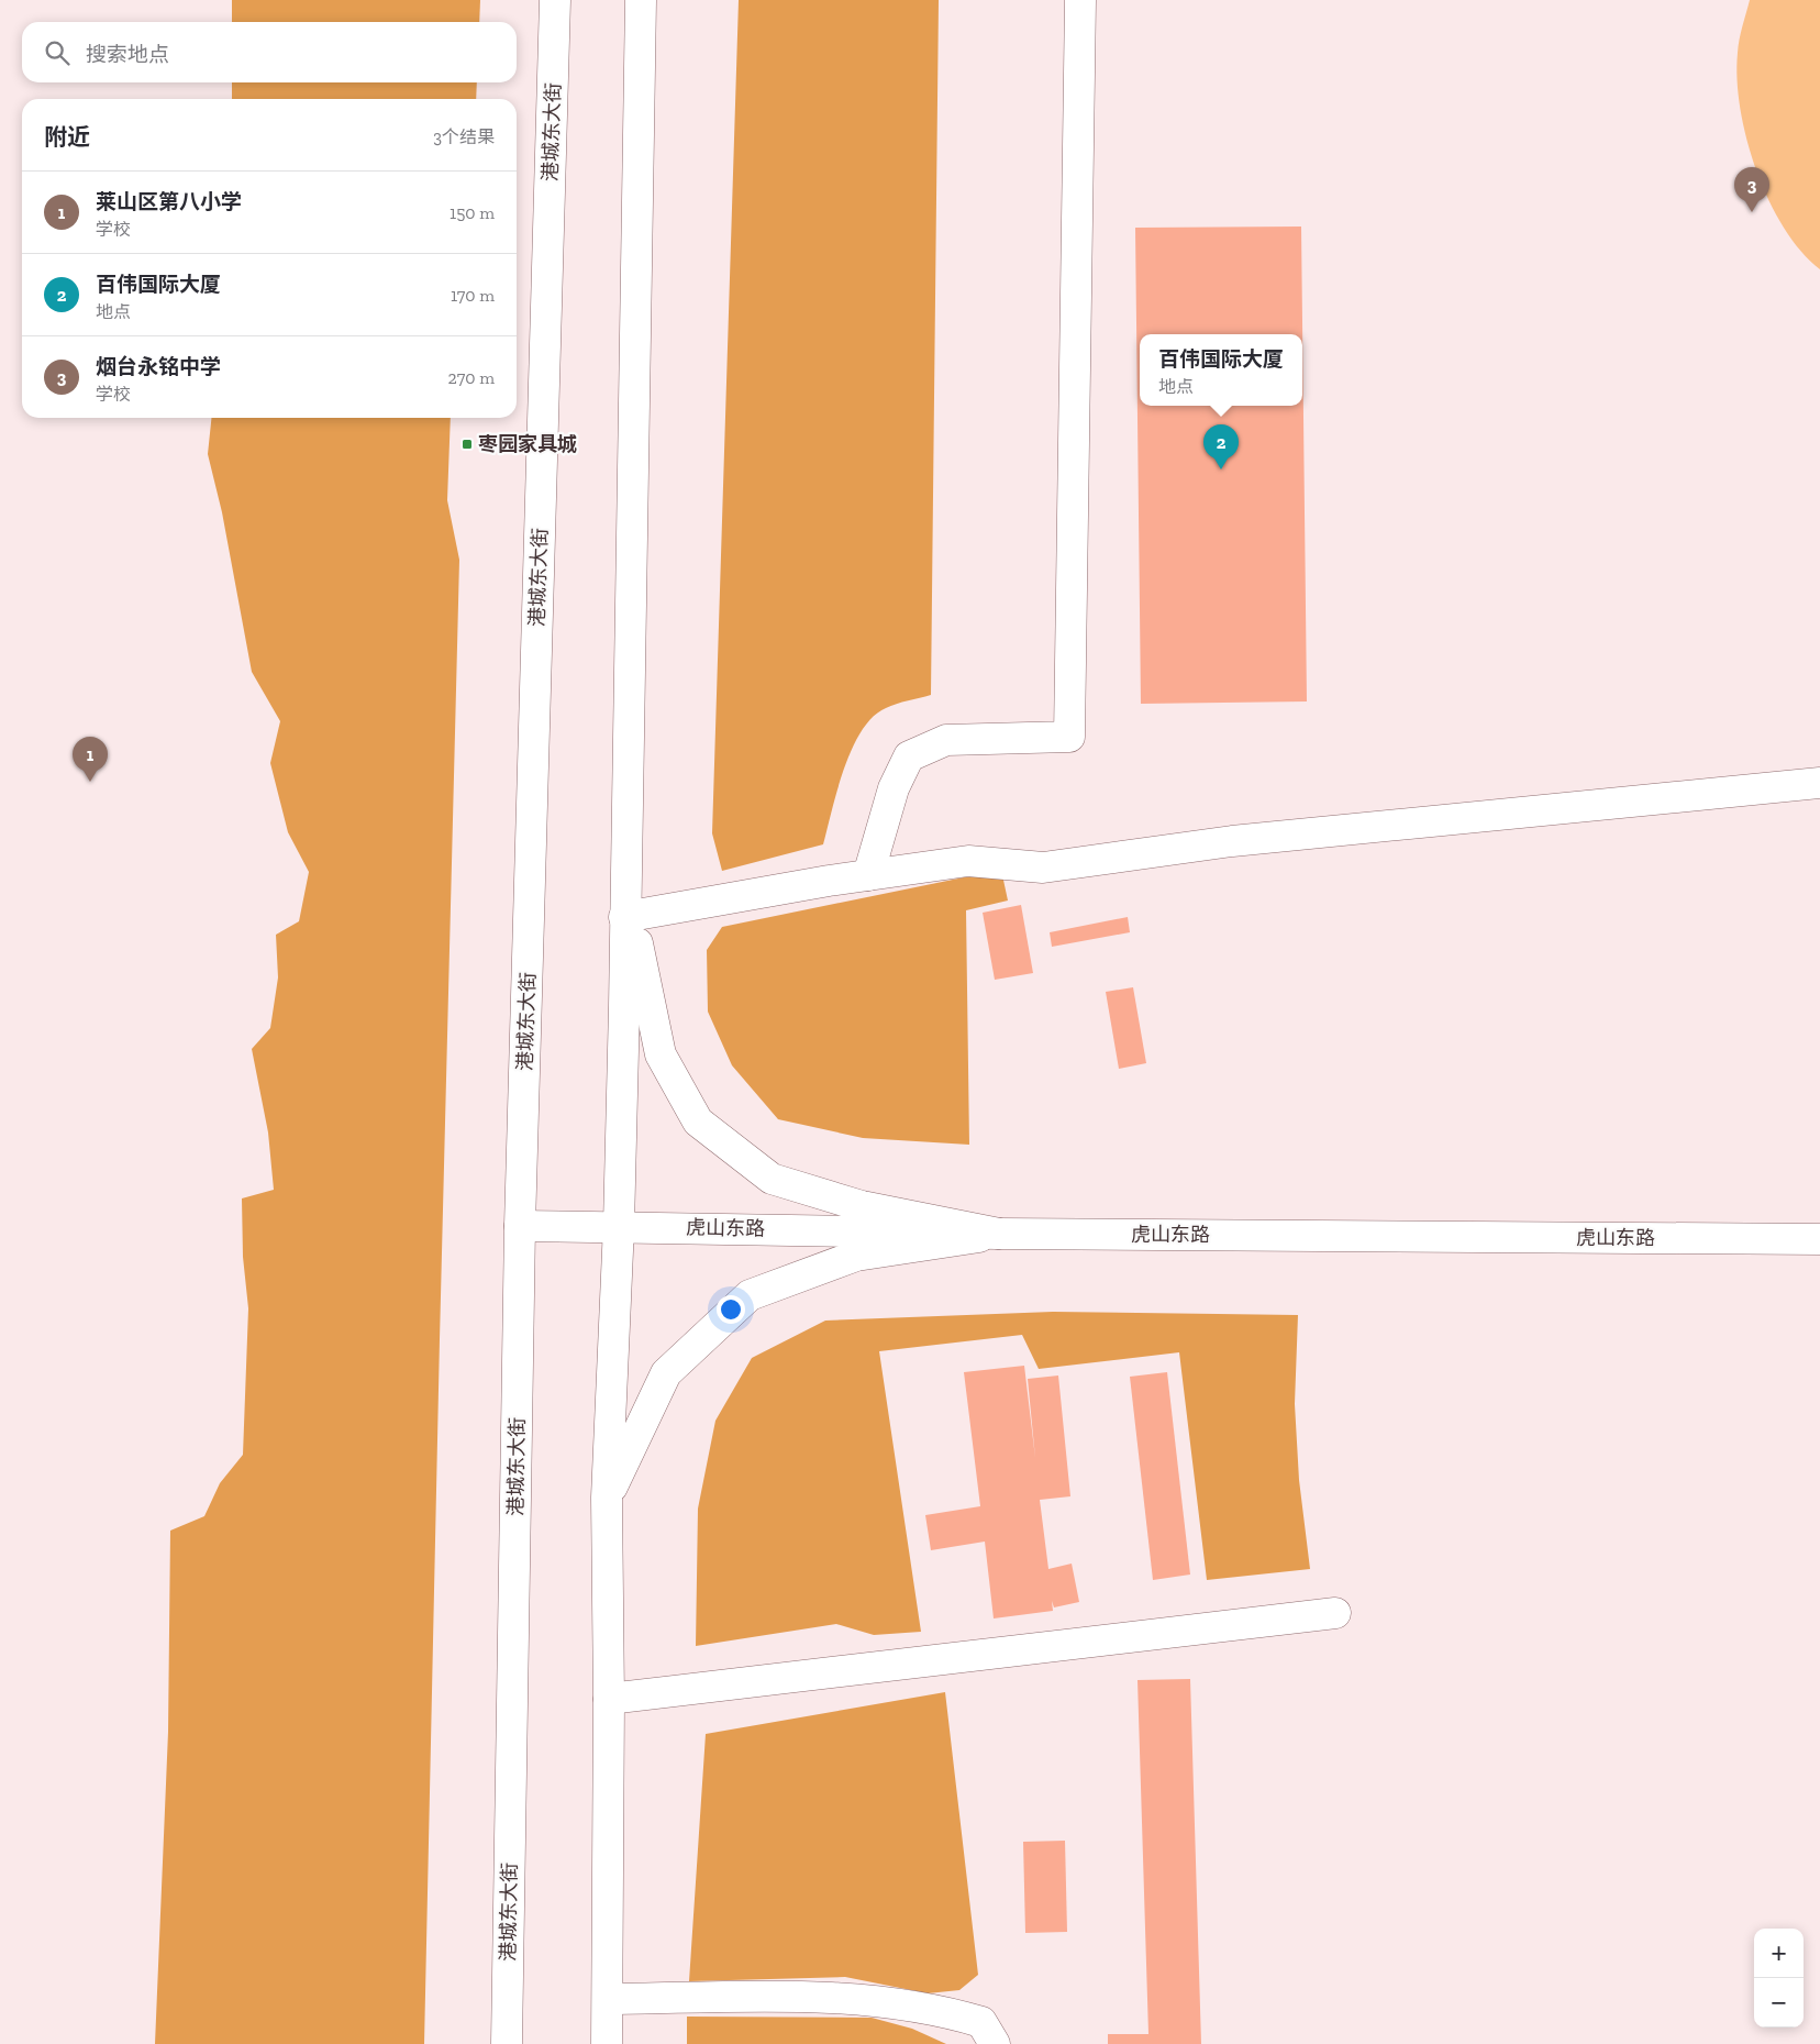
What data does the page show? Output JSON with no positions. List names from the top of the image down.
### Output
{
  "streets": {
    "main road": ["港城东大街", "虎山东路"]
  },
  "crossings": [
    ["港城东大街", "虎山东路"]
  ],
  "places": {
    "transit": ["枣园家具城"]
  },
  "page": {
    "search": "搜索地点",
    "heading": ["附近", "3个结果"],
    "pins": ["3", "2", "1"],
    "list": [
      {
        "mark": "1",
        "name": "莱山区第八小学",
        "note": "学校",
        "value": "150 m"
      },
      {
        "mark": "2",
        "name": "百伟国际大厦",
        "note": "地点",
        "value": "170 m"
      },
      {
        "mark": "3",
        "name": "烟台永铭中学",
        "note": "学校",
        "value": "270 m"
      }
    ],
    "popup": ["百伟国际大厦", "地点"],
    "map_buttons": ["+", "−"]
  }
}
